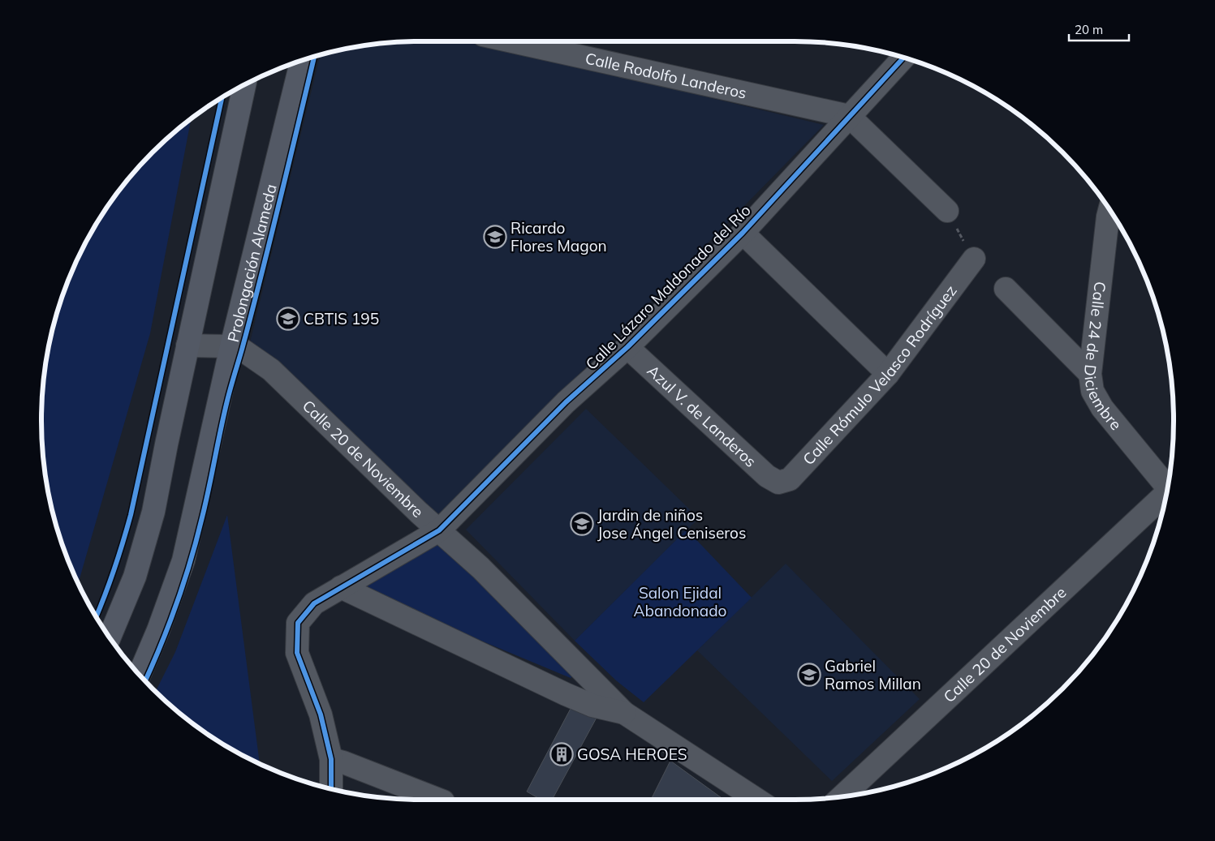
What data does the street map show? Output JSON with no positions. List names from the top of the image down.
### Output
{
  "streets": {
    "main road": ["Prolongación Alameda"],
    "street": [
      "Calle Rodolfo Landeros",
      "Calle Lázaro Maldonado del Río",
      "Calle 24 de Diciembre",
      "Calle Rómulo Velasco Rodríguez",
      "Azul V. de Landeros",
      "Calle 20 de Noviembre"
    ]
  },
  "crossings": [
    ["Calle Rodolfo Landeros", "Calle Lázaro Maldonado del Río"],
    ["Prolongación Alameda", "Calle 20 de Noviembre"],
    ["Calle Lázaro Maldonado del Río", "Azul V. de Landeros"],
    ["Calle Lázaro Maldonado del Río", "Calle 20 de Noviembre"],
    ["Calle Rómulo Velasco Rodríguez", "Azul V. de Landeros"]
  ],
  "parks": ["Salon Ejidal Abandonado"],
  "places": {
    "school or university": [
      "Ricardo Flores Magon",
      "CBTIS 195",
      "Jardin de niños Jose Ángel Ceniseros",
      "Gabriel Ramos Millan"
    ],
    "building": ["GOSA HEROES"]
  },
  "scale_bar": "20 m"
}
